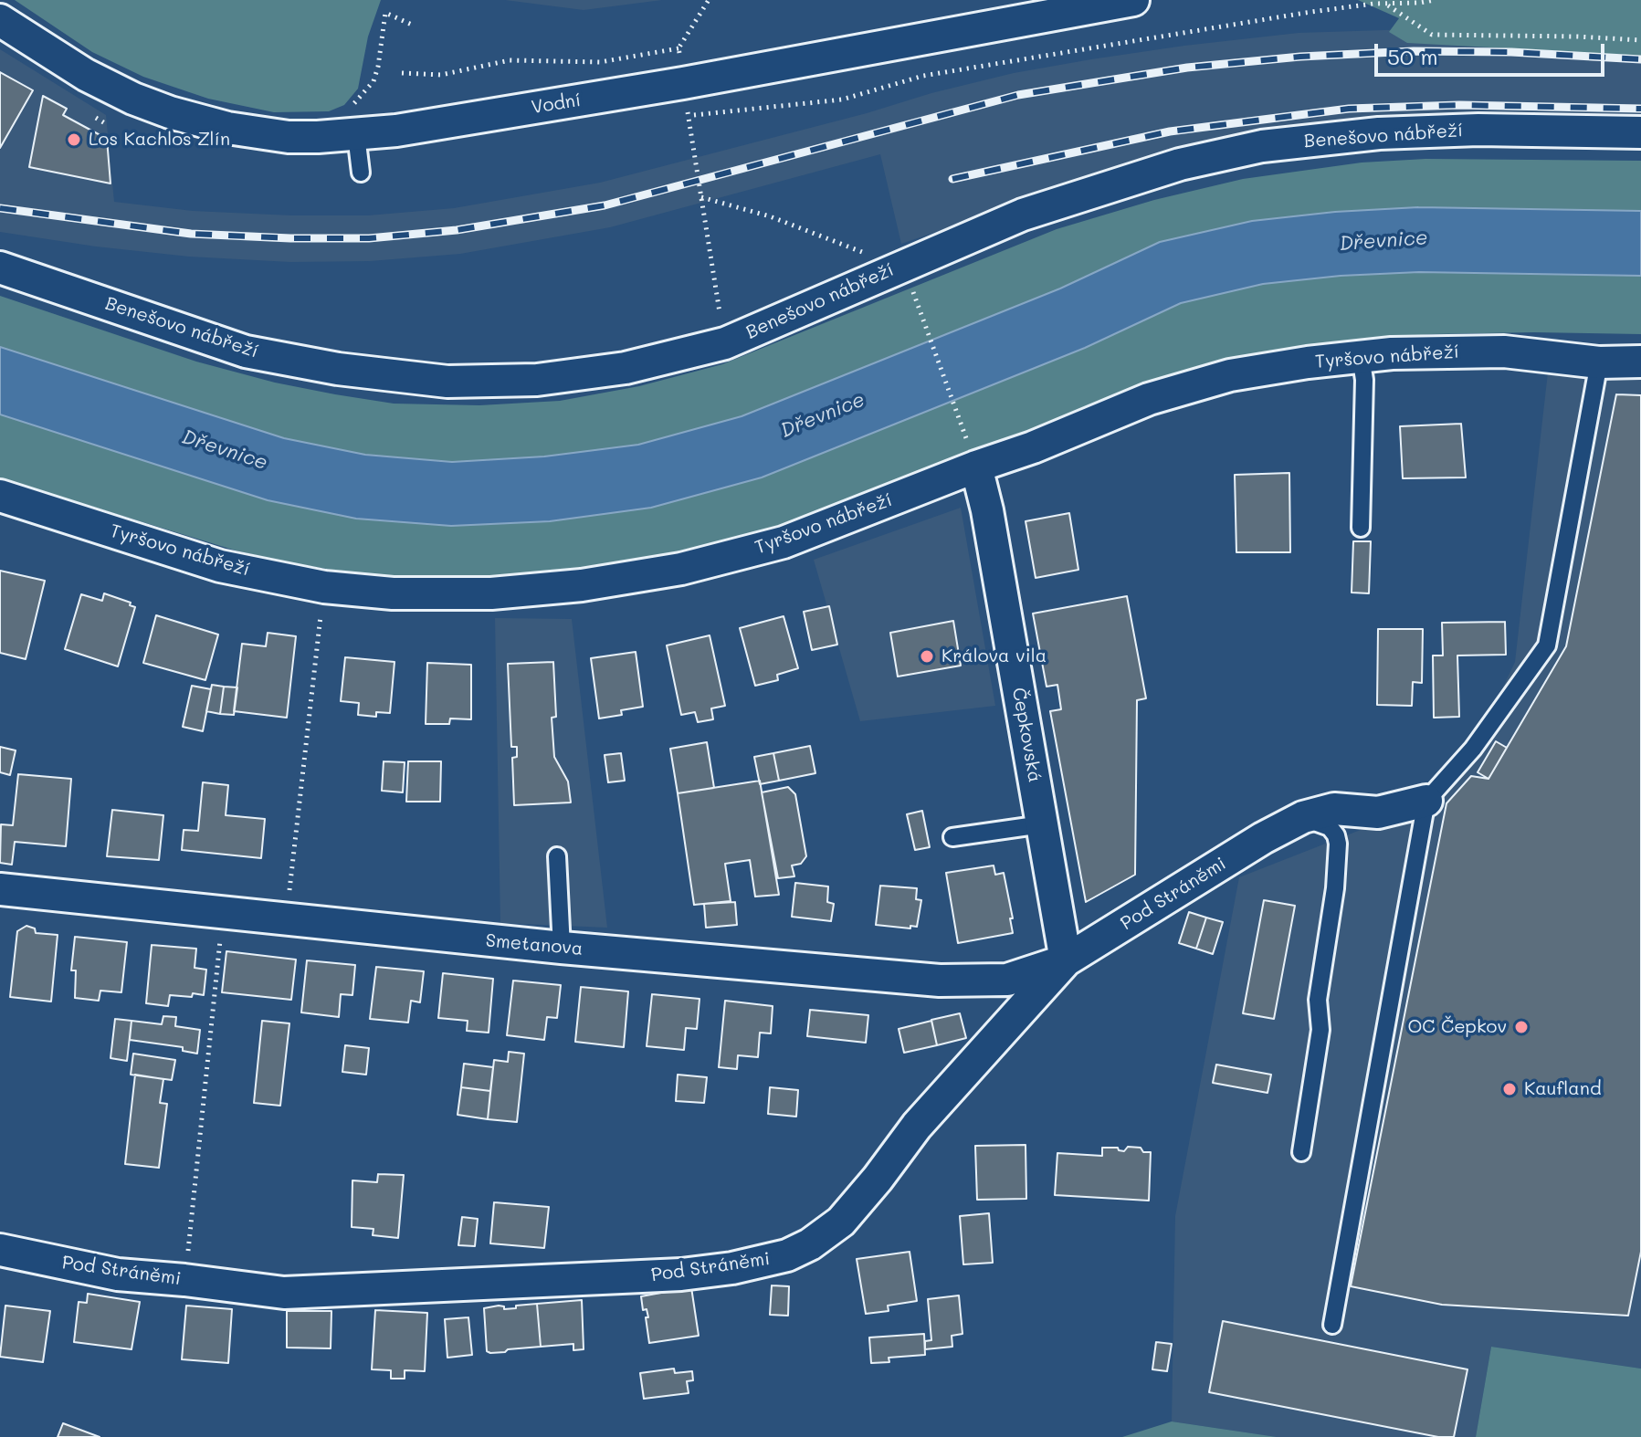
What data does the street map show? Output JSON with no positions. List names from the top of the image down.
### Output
{
  "streets": {
    "street": [
      "Vodní",
      "Benešovo nábřeží",
      "Tyršovo nábřeží",
      "Čepkovská",
      "Pod Stráněmi",
      "Smetanova"
    ]
  },
  "crossings": [
    ["Tyršovo nábřeží", "Čepkovská"],
    ["Čepkovská", "Pod Stráněmi"],
    ["Čepkovská", "Smetanova"],
    ["Pod Stráněmi", "Smetanova"]
  ],
  "water": ["Dřevnice"],
  "places": [
    "Los Kachlos Zlín",
    "Králova vila",
    "OC Čepkov",
    "Kaufland"
  ],
  "scale_bar": "50 m"
}
